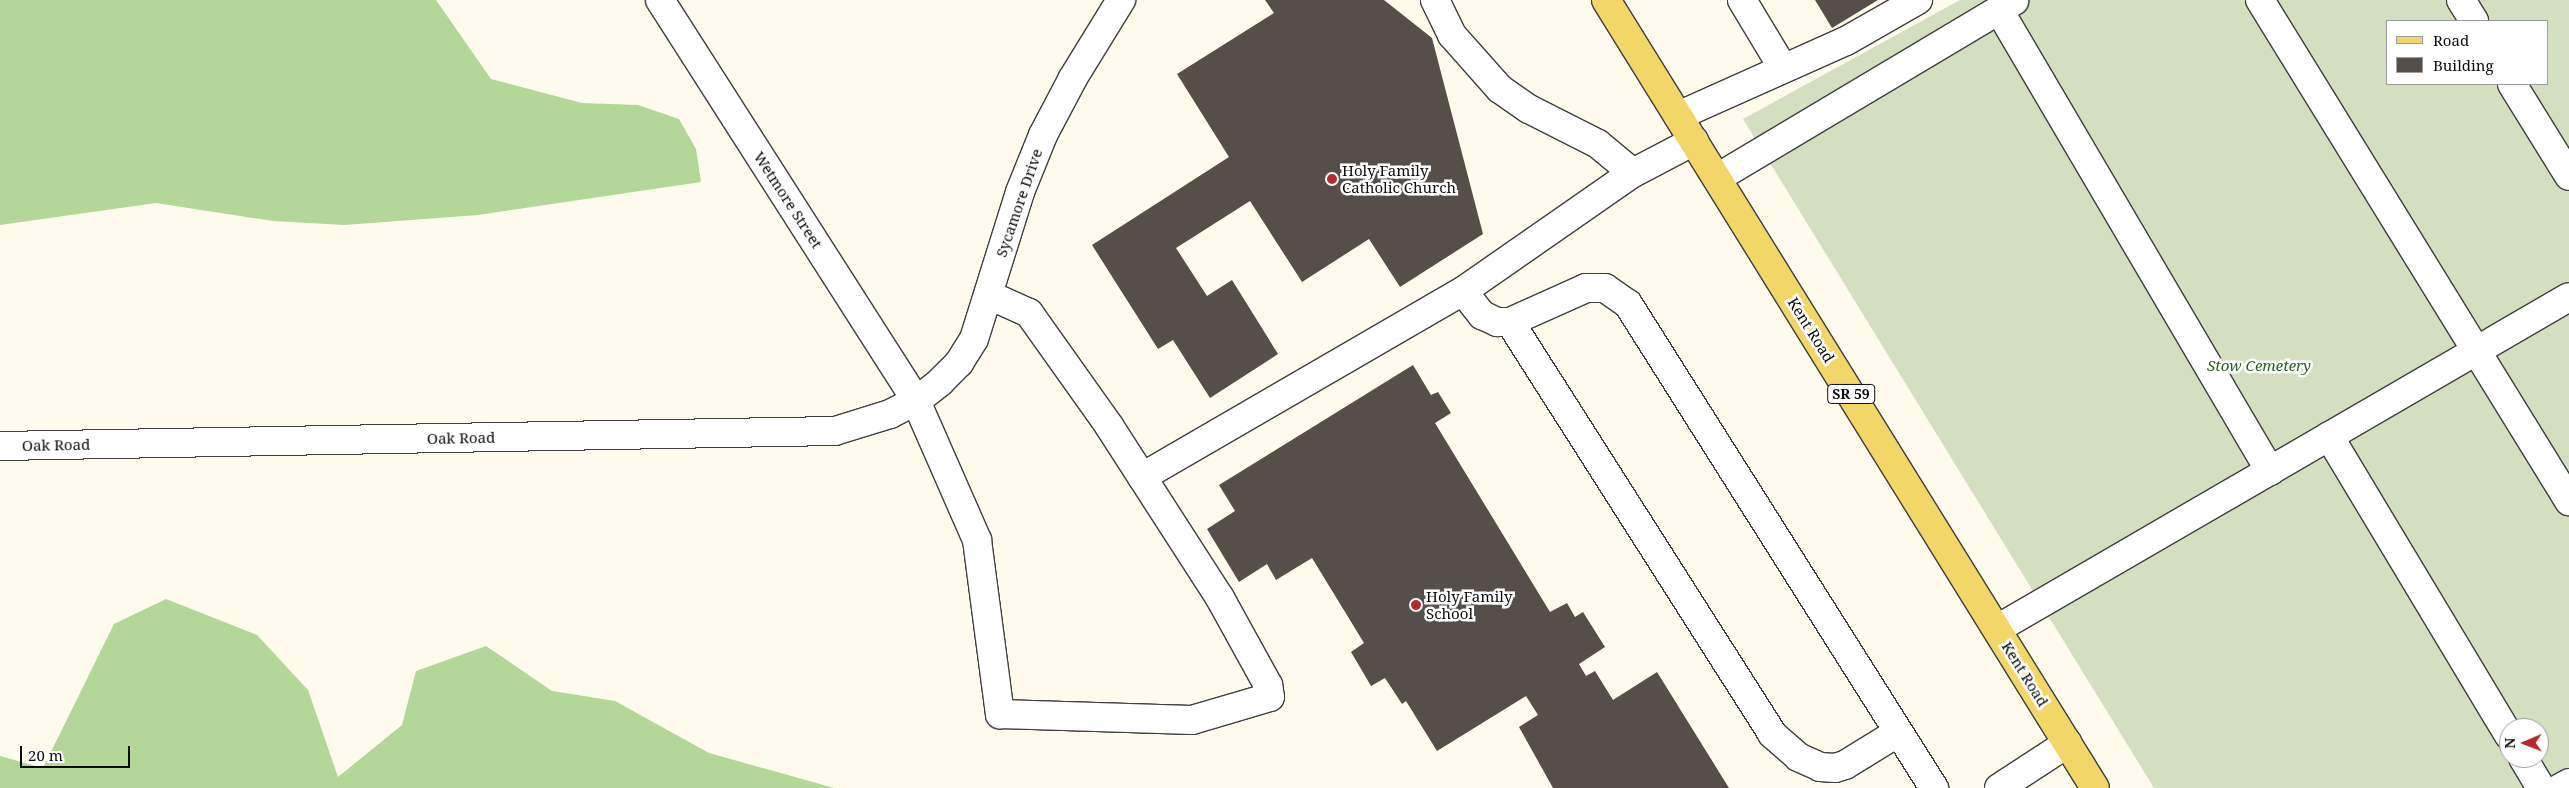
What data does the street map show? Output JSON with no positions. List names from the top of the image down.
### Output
{
  "streets": {
    "main road": ["Kent Road", "SR 59"],
    "street": ["Wetmore Street", "Sycamore Drive", "Oak Road"]
  },
  "crossings": [
    ["Wetmore Street", "Sycamore Drive"],
    ["Wetmore Street", "Oak Road"],
    ["Sycamore Drive", "Oak Road"]
  ],
  "parks": ["Stow Cemetery"],
  "places": ["Holy Family Catholic Church", "Holy Family School"],
  "legend": ["Road", "Building"],
  "scale_bar": "20 m",
  "north": "left"
}
